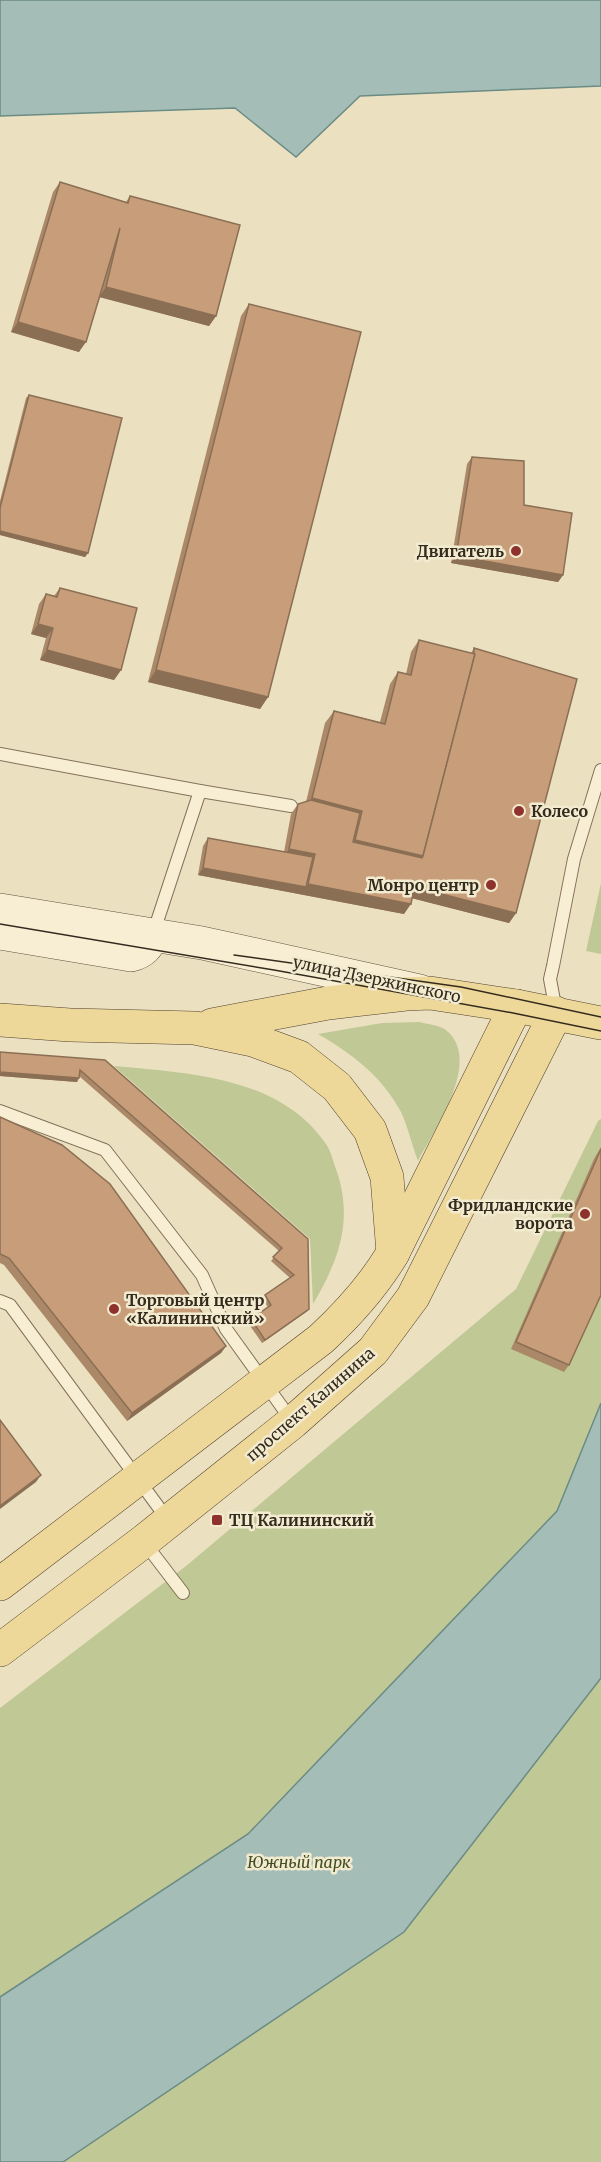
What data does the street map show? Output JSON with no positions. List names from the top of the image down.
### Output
{
  "streets": {
    "main road": ["улица Дзержинского", "проспект Калинина"]
  },
  "crossings": [
    ["улица Дзержинского", "проспект Калинина"]
  ],
  "parks": ["Южный парк"],
  "places": {
    "other": [
      "Двигатель",
      "Колесо",
      "Монро центр",
      "Фридландские ворота",
      "Торговый центр «Калининский»"
    ],
    "transit": ["ТЦ Калининский"]
  }
}
